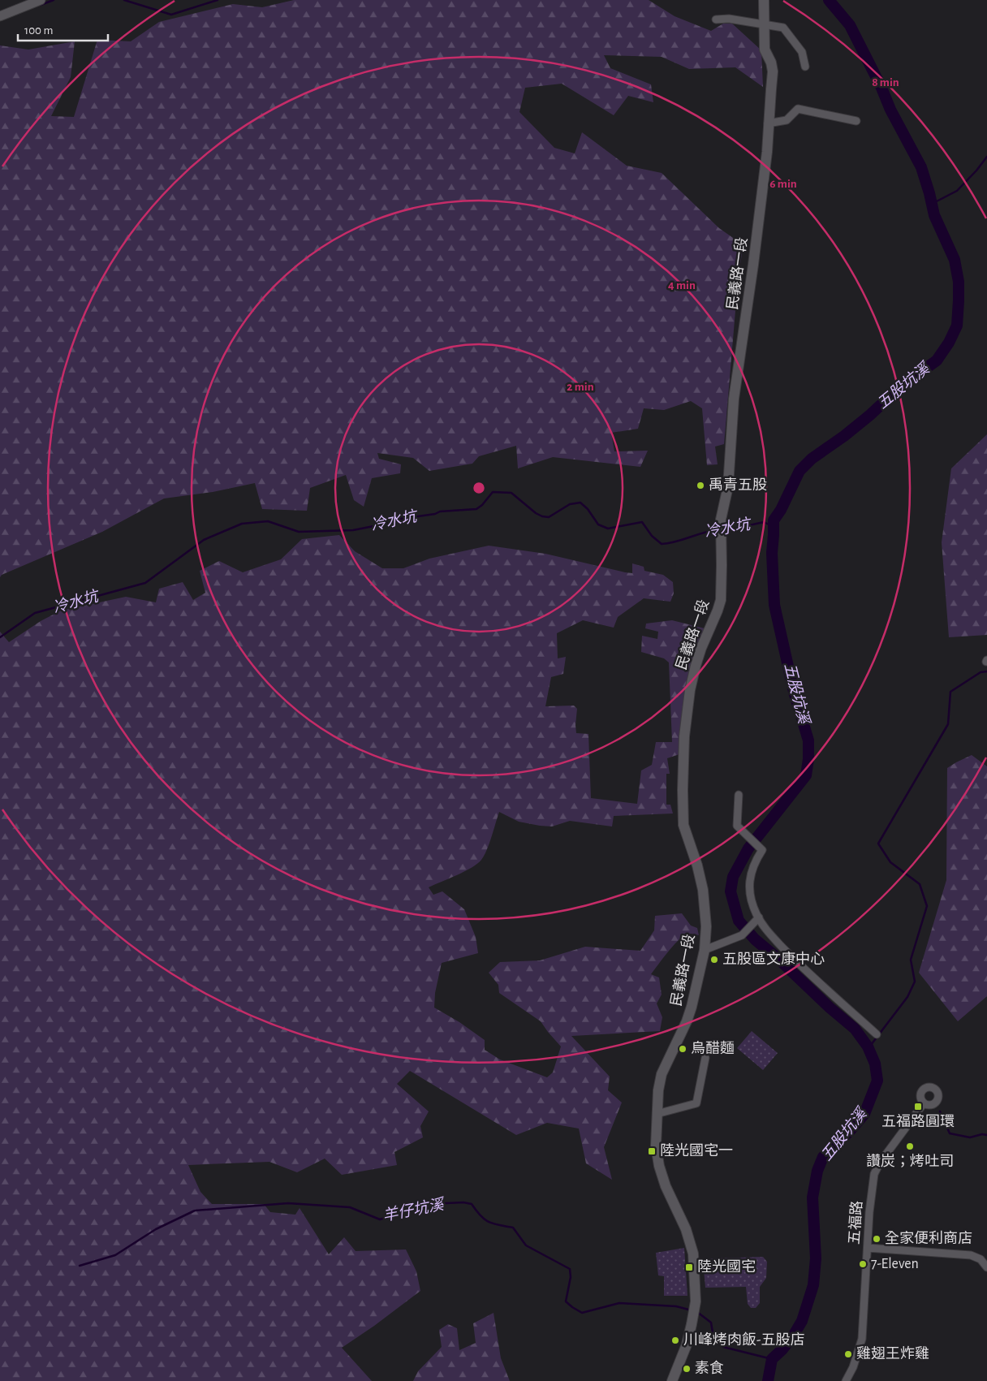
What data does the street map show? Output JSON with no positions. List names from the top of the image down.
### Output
{
  "streets": {
    "main road": ["民義路一段"],
    "street": ["五福路"]
  },
  "water": ["五股坑溪", "冷水坑", "羊仔坑溪"],
  "places": {
    "other": [
      "禹青五股",
      "五股區文康中心",
      "烏醋麵",
      "讚炭；烤吐司",
      "全家便利商店",
      "7-Eleven",
      "川峰烤肉飯-五股店",
      "雞翅王炸雞",
      "素食"
    ],
    "transit": ["五福路圓環", "陸光國宅一", "陸光國宅"]
  },
  "scale_bar": "100 m",
  "rings": [
    "8 min",
    "6 min",
    "4 min",
    "2 min"
  ]
}
